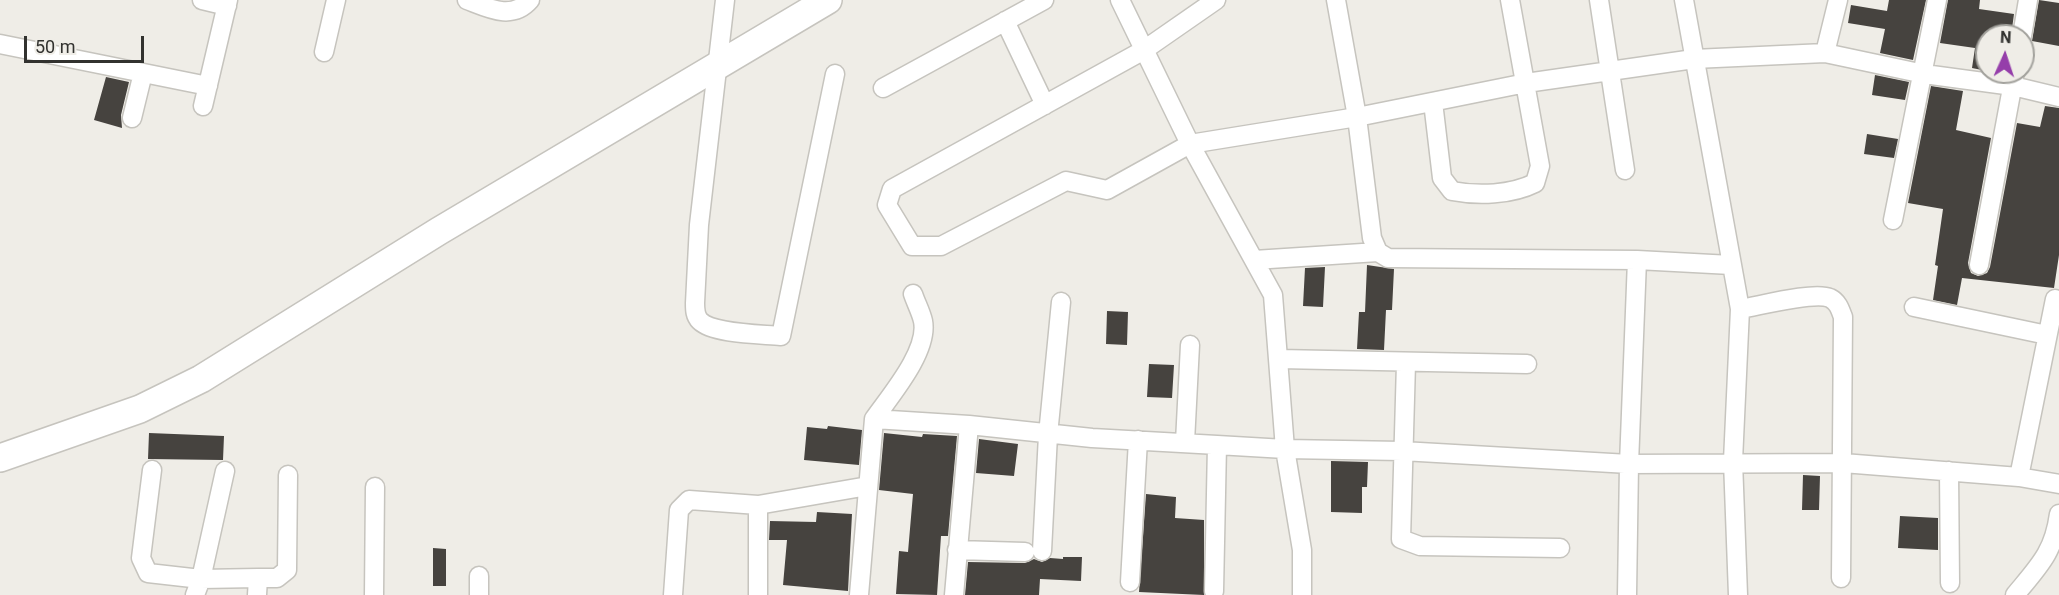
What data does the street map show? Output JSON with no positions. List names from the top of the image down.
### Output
{
  "scale_bar": "50 m",
  "north": "top"
}
